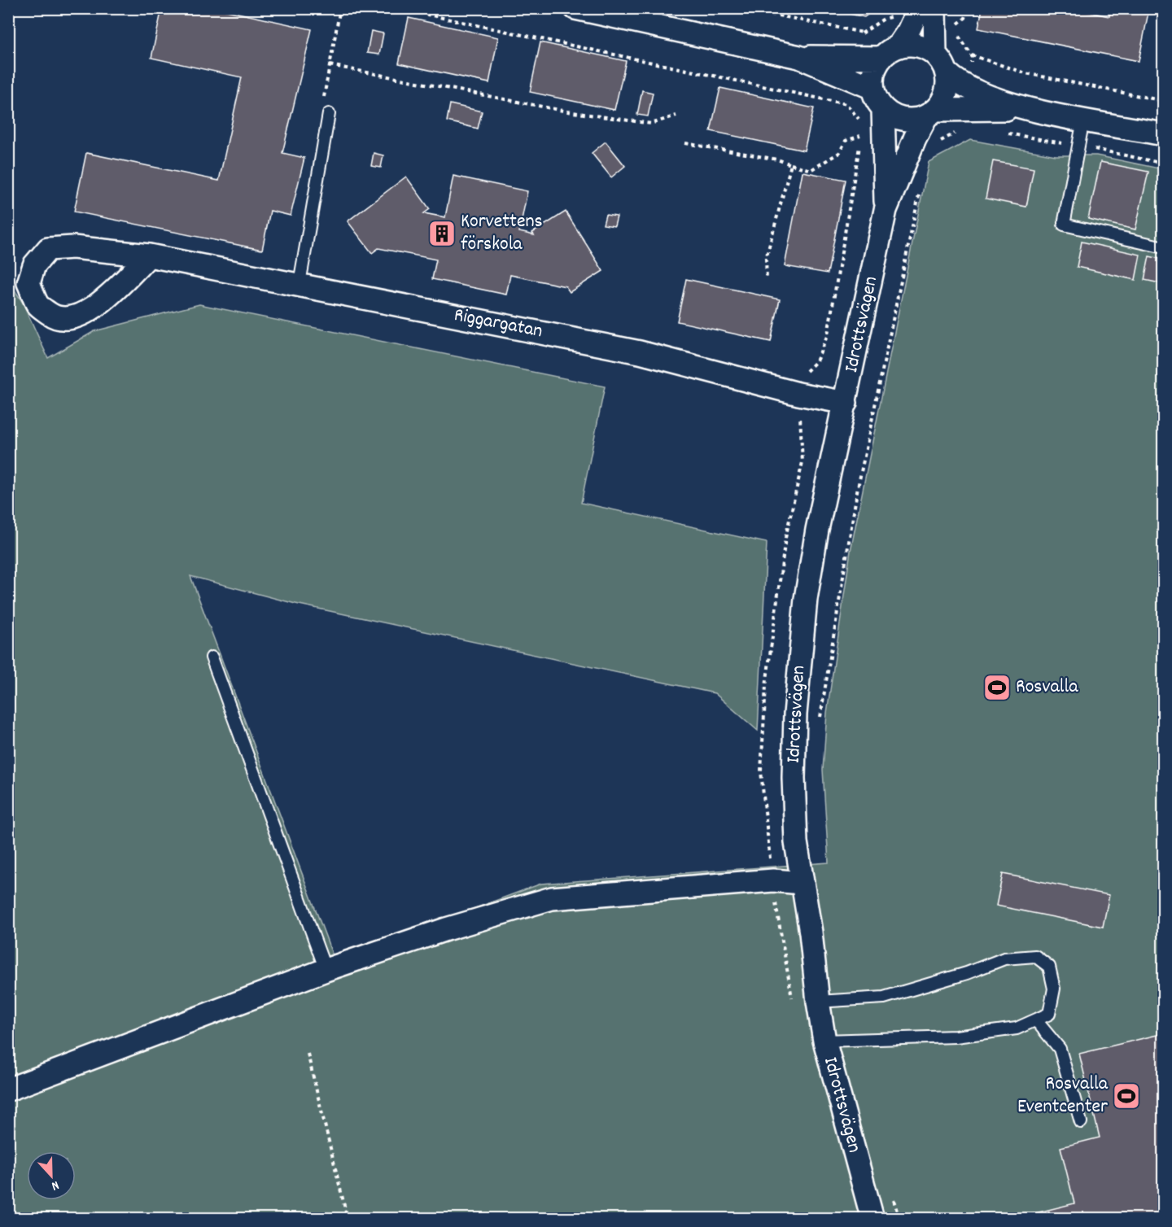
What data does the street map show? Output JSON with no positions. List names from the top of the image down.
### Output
{
  "streets": {
    "street": ["Riggargatan", "Idrottsvägen"]
  },
  "crossings": [
    ["Riggargatan", "Idrottsvägen"]
  ],
  "places": {
    "building": ["Korvettens förskola"],
    "sports": ["Rosvalla", "Rosvalla Eventcenter"]
  },
  "north": "bottom"
}
